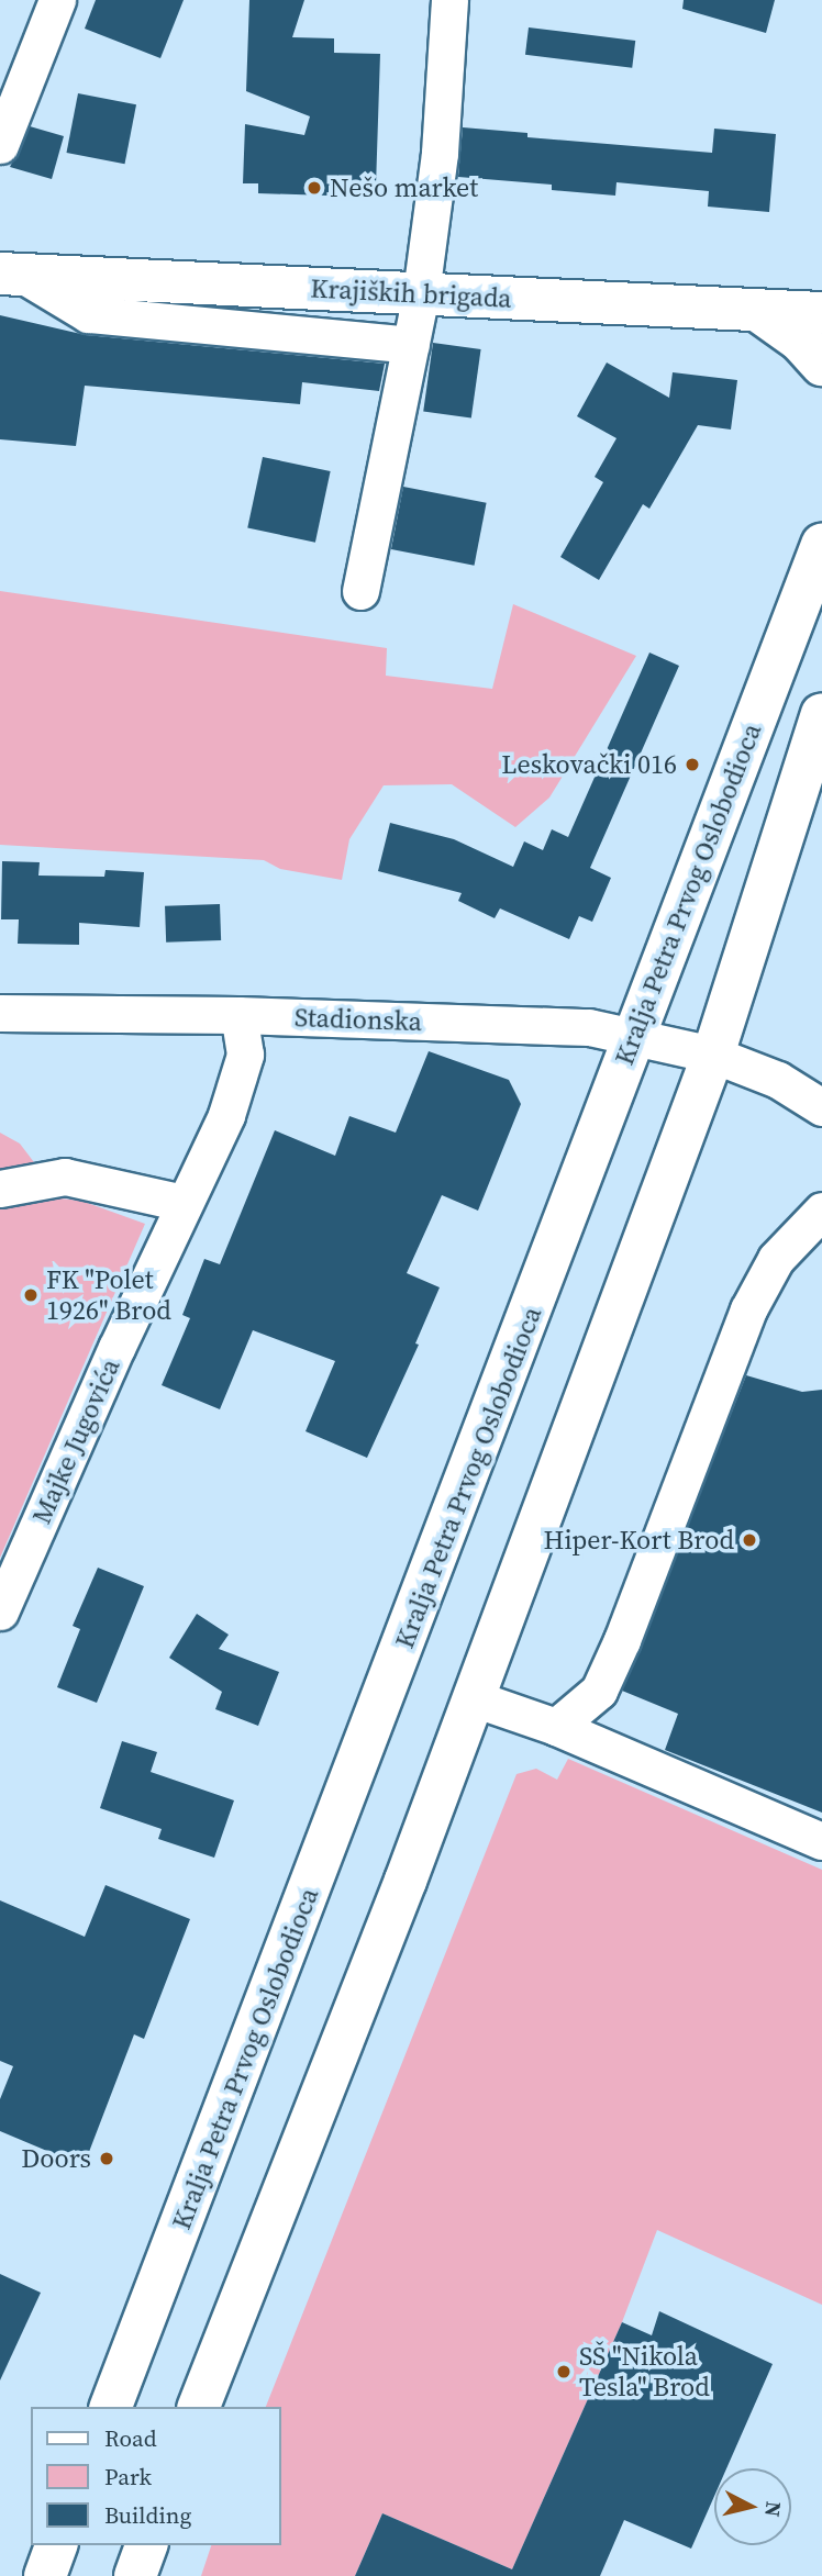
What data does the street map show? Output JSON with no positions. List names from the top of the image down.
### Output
{
  "streets": {
    "main road": ["Krajiških brigada", "Kralja Petra Prvog Oslobodioca"],
    "street": ["Stadionska", "Majke Jugovića"]
  },
  "crossings": [
    ["Kralja Petra Prvog Oslobodioca", "Stadionska"],
    ["Stadionska", "Majke Jugovića"]
  ],
  "places": [
    "Nešo market",
    "Leskovački 016",
    "FK \"Polet 1926\" Brod",
    "Hiper-Kort Brod",
    "Doors",
    "SŠ \"Nikola Tesla\" Brod"
  ],
  "legend": ["Road", "Park", "Building"],
  "north": "right"
}
